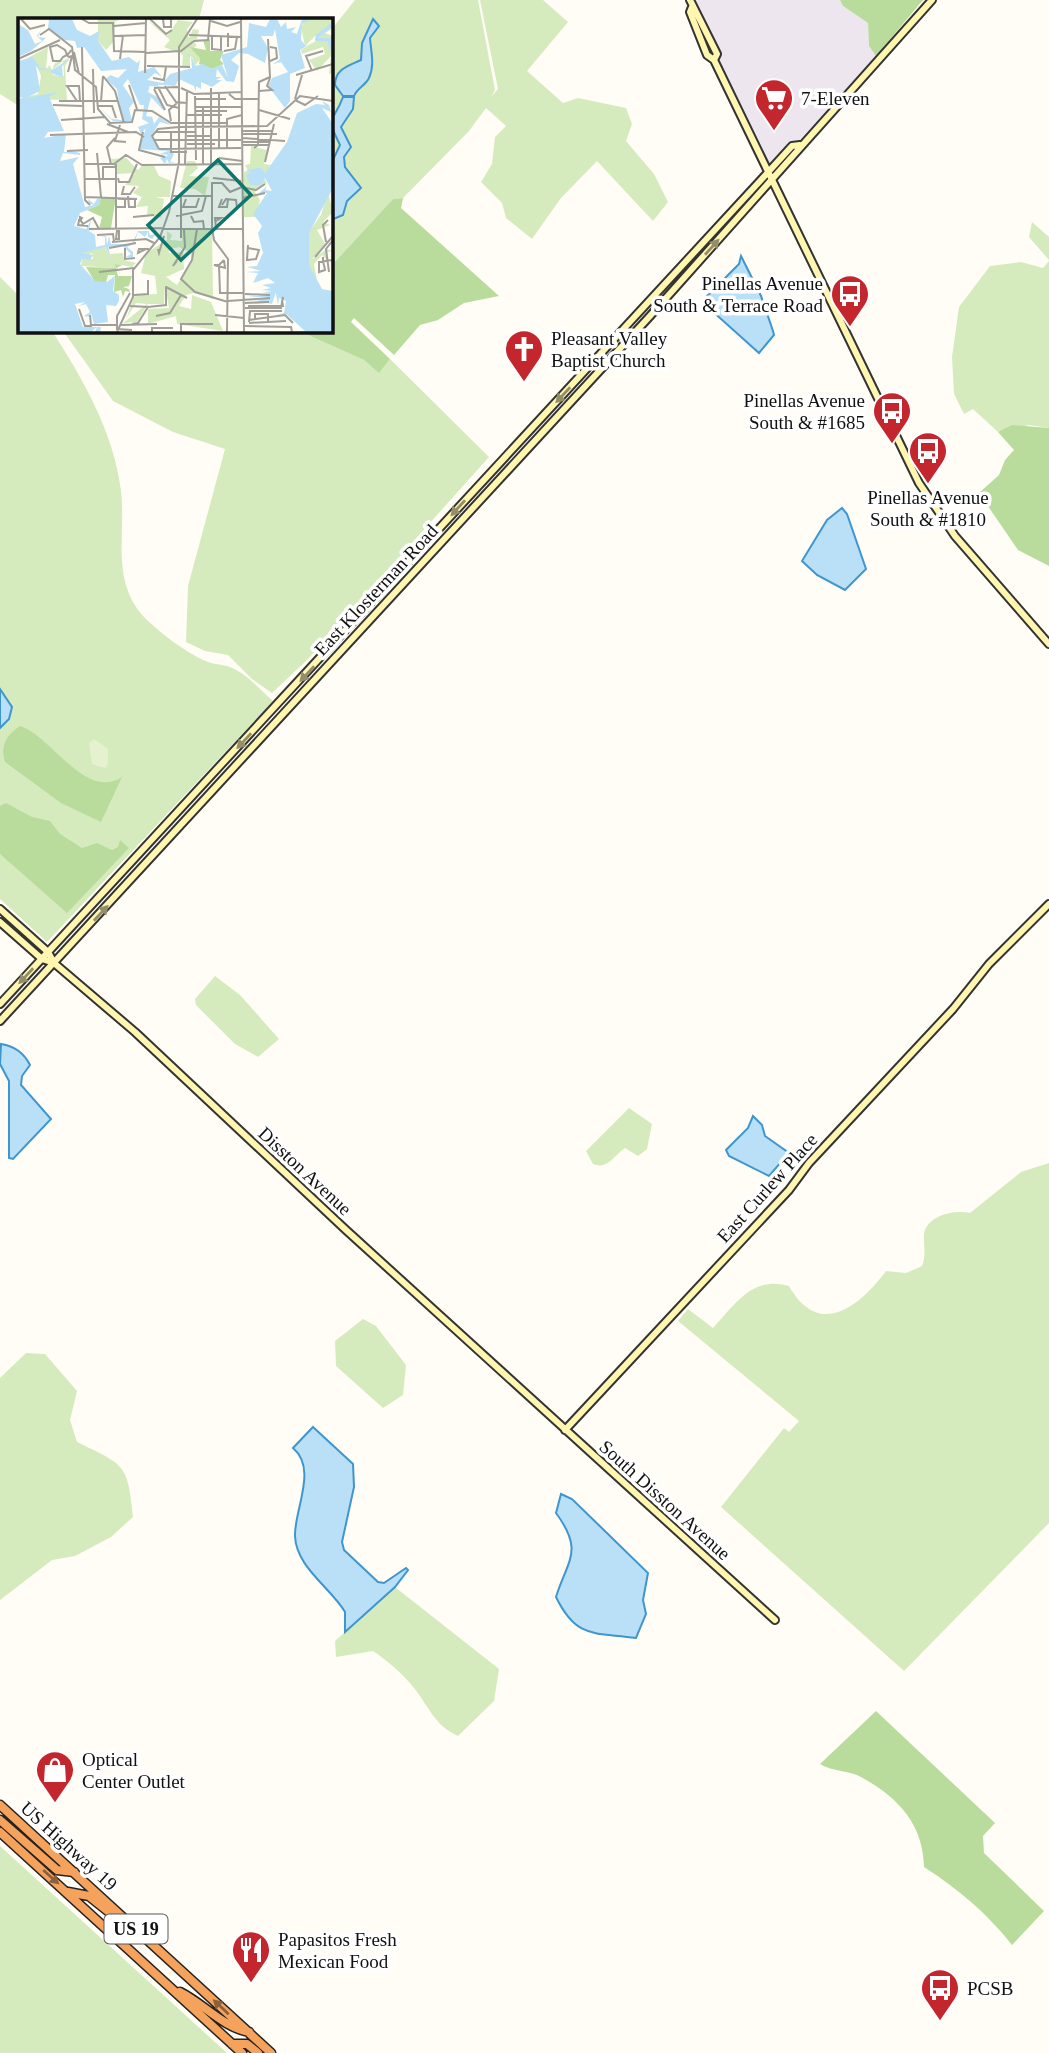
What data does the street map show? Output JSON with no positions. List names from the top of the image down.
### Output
{
  "streets": {
    "highway": ["US Highway 19", "US 19"],
    "main road": [
      "East Klosterman Road",
      "Disston Avenue",
      "East Curlew Place",
      "South Disston Avenue"
    ]
  },
  "crossings": [
    ["East Klosterman Road", "Disston Avenue"],
    ["Disston Avenue", "South Disston Avenue"],
    ["East Curlew Place", "South Disston Avenue"]
  ],
  "places": {
    "supermarket": ["7-Eleven"],
    "bus stop": [
      "Pinellas Avenue South & Terrace Road",
      "Pinellas Avenue South & #1685",
      "Pinellas Avenue South & #1810",
      "PCSB"
    ],
    "church": ["Pleasant Valley Baptist Church"],
    "shop": ["Optical Center Outlet"],
    "restaurant": ["Papasitos Fresh Mexican Food"]
  }
}
